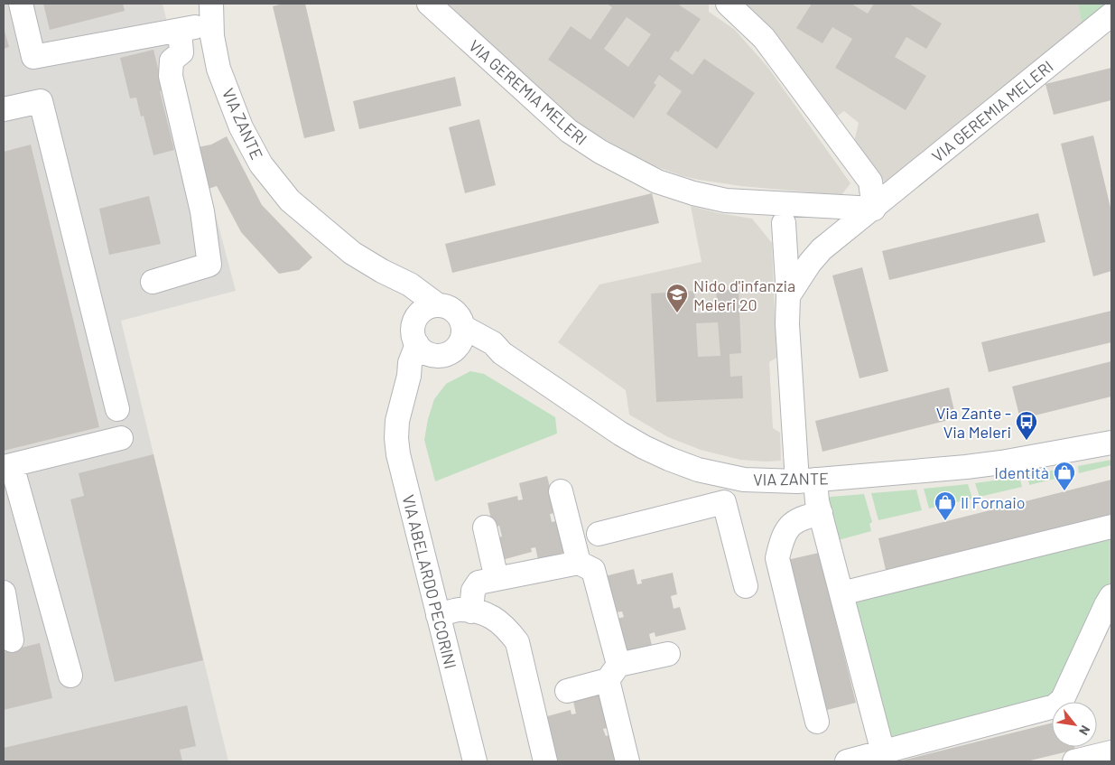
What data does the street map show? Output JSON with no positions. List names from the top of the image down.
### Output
{
  "streets": {
    "street": ["VIA GEREMIA MELERI", "VIA ZANTE", "VIA ABELARDO PECORINI"]
  },
  "crossings": [
    ["VIA ZANTE", "VIA ABELARDO PECORINI"]
  ],
  "places": {
    "school or university": ["Nido d'infanzia Meleri 20"],
    "bus stop": ["Via Zante - Via Meleri"],
    "shop": ["Identità", "Il Fornaio"]
  },
  "north": "bottom right"
}
